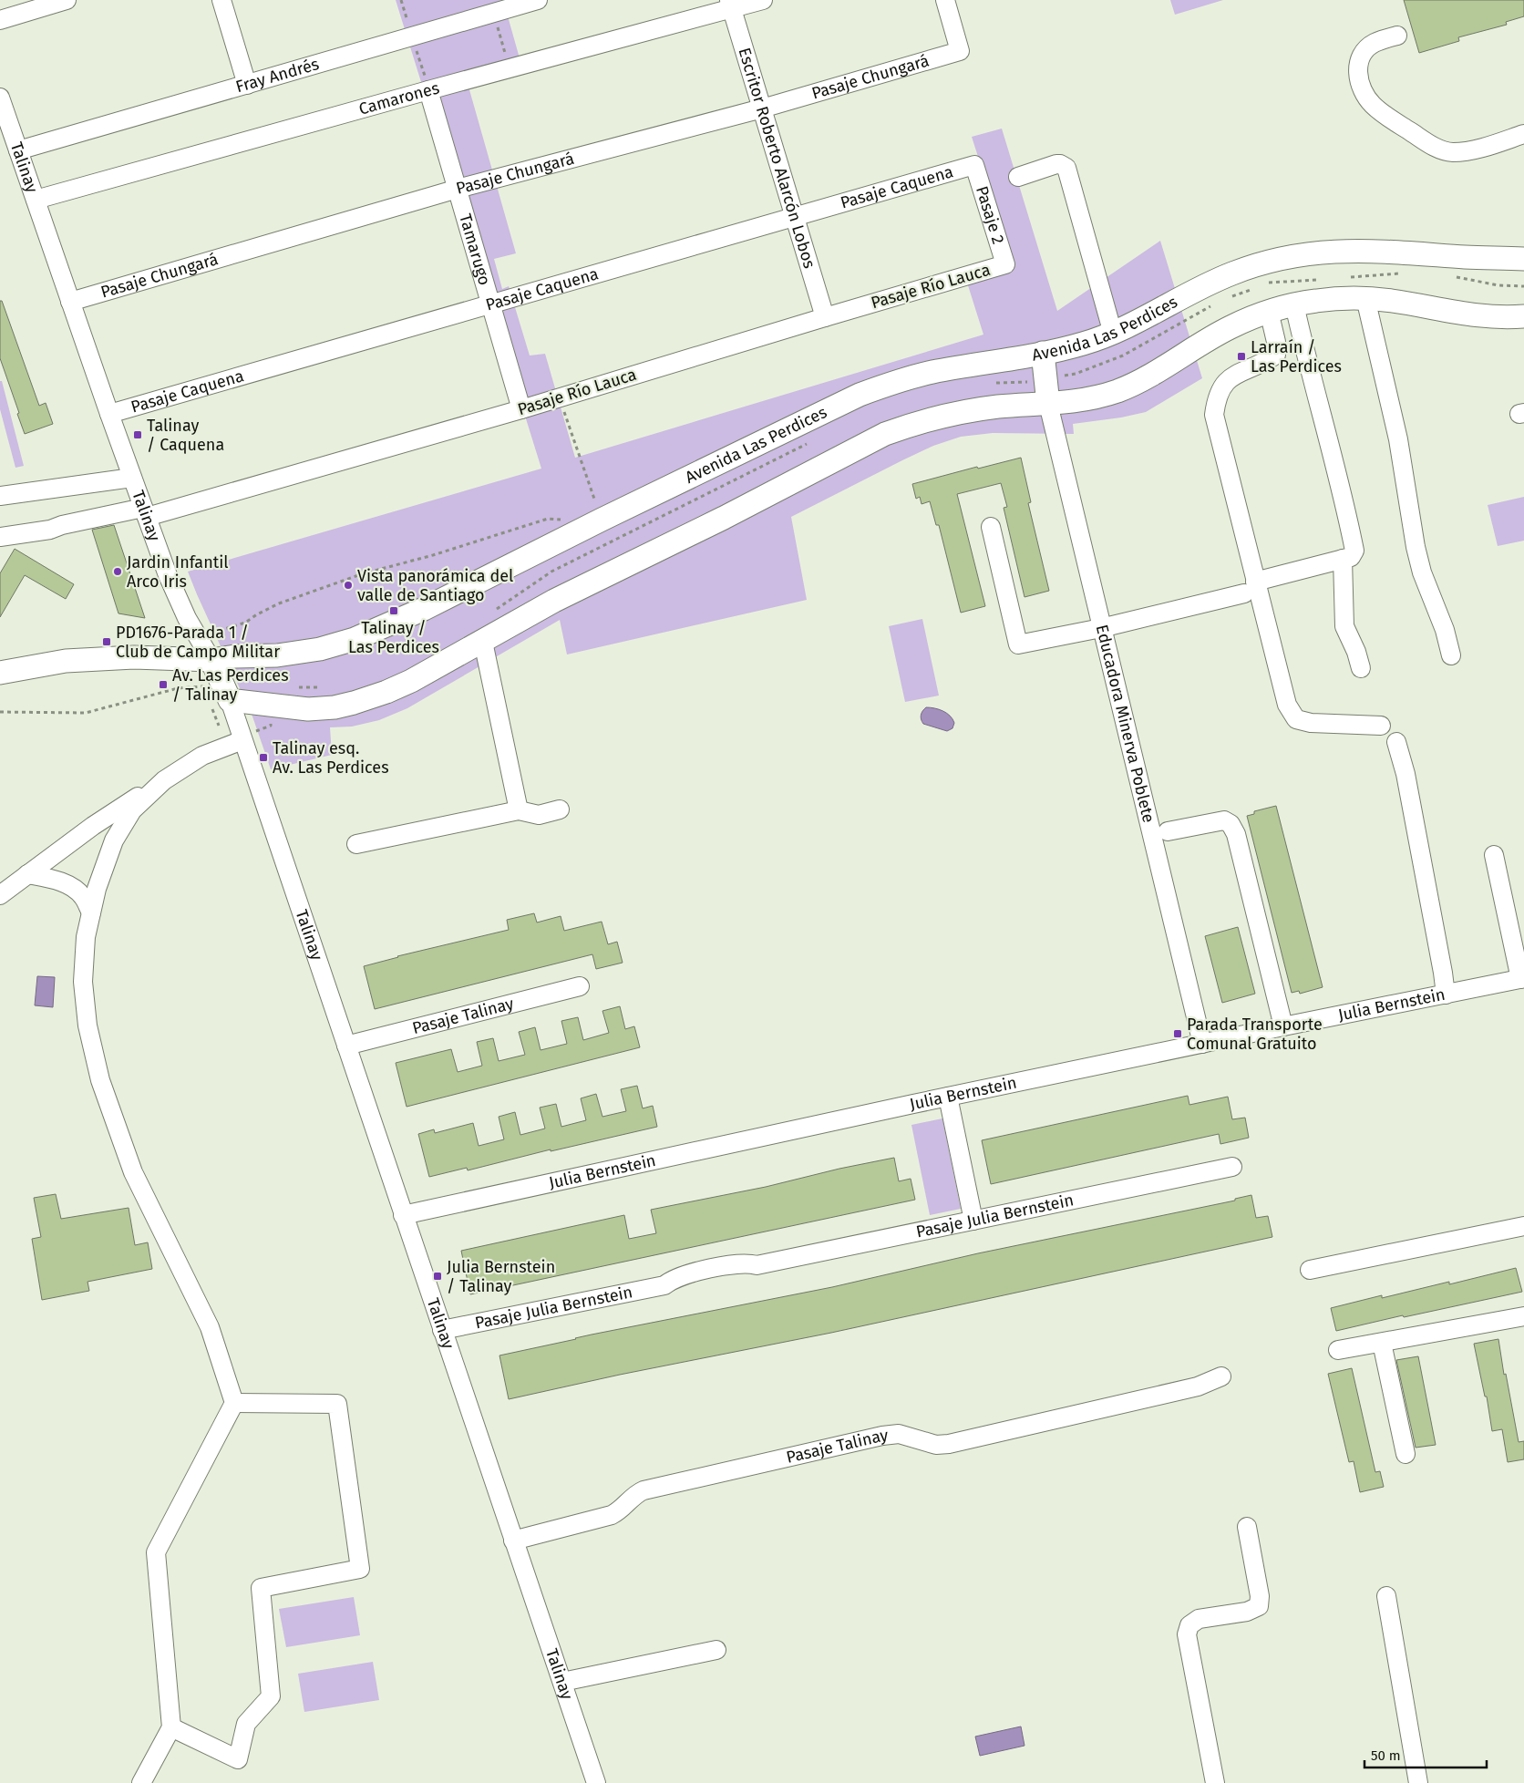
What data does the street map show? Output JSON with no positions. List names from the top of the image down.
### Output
{
  "streets": {
    "main road": ["Talinay", "Avenida Las Perdices"],
    "street": [
      "Fray Andrés",
      "Pasaje Chungará",
      "Camarones",
      "Escritor Roberto Alarcón Lobos",
      "Pasaje Caquena",
      "Pasaje 2",
      "Tamarugo",
      "Pasaje Río Lauca",
      "Educadora Minerva Poblete",
      "Julia Bernstein",
      "Pasaje Talinay",
      "Pasaje Julia Bernstein"
    ]
  },
  "crossings": [
    ["Fray Andrés", "Talinay"],
    ["Pasaje Chungará", "Escritor Roberto Alarcón Lobos"],
    ["Pasaje Chungará", "Talinay"],
    ["Pasaje Chungará", "Tamarugo"],
    ["Camarones", "Escritor Roberto Alarcón Lobos"],
    ["Camarones", "Talinay"],
    ["Camarones", "Tamarugo"],
    ["Escritor Roberto Alarcón Lobos", "Pasaje Caquena"],
    ["Escritor Roberto Alarcón Lobos", "Pasaje Río Lauca"],
    ["Talinay", "Pasaje Caquena"],
    ["Talinay", "Pasaje Río Lauca"],
    ["Talinay", "Avenida Las Perdices"],
    ["Talinay", "Julia Bernstein"],
    ["Talinay", "Pasaje Talinay"],
    ["Talinay", "Pasaje Julia Bernstein"],
    ["Pasaje Caquena", "Pasaje 2"],
    ["Pasaje Caquena", "Tamarugo"],
    ["Pasaje 2", "Pasaje Río Lauca"],
    ["Tamarugo", "Pasaje Río Lauca"],
    ["Educadora Minerva Poblete", "Julia Bernstein"]
  ],
  "places": {
    "transit": [
      "Larraín / Las Perdices",
      "Talinay / Caquena",
      "Talinay / Las Perdices",
      "PD1676-Parada 1 / Club de Campo Militar",
      "Av. Las Perdices / Talinay",
      "Talinay esq. Av. Las Perdices",
      "Parada Transporte Comunal Gratuito",
      "Julia Bernstein / Talinay"
    ],
    "other": ["Jardin Infantil Arco Iris", "Vista panorámica del valle de Santiago"]
  },
  "scale_bar": "50 m"
}
